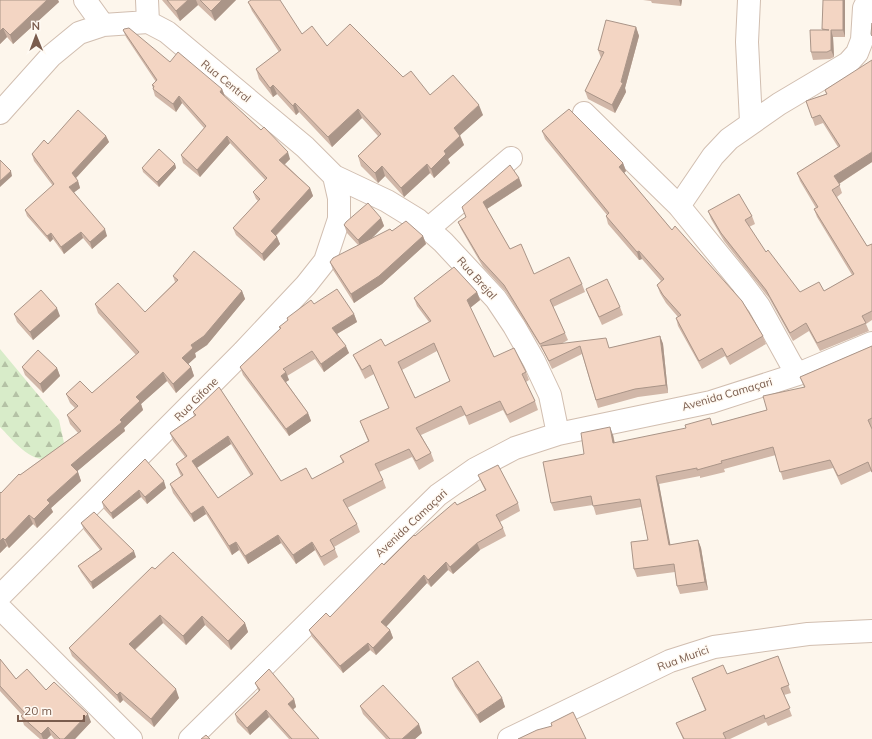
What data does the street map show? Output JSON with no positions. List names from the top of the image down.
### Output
{
  "streets": {
    "street": [
      "Rua Central",
      "Rua Brejal",
      "Avenida Camaçari",
      "Rua Gifone",
      "Rua Murici"
    ]
  },
  "crossings": [
    ["Rua Central", "Rua Brejal"],
    ["Rua Central", "Rua Gifone"],
    ["Rua Brejal", "Avenida Camaçari"],
    ["Rua Brejal", "Rua Gifone"]
  ],
  "scale_bar": "20 m",
  "north": "top"
}
